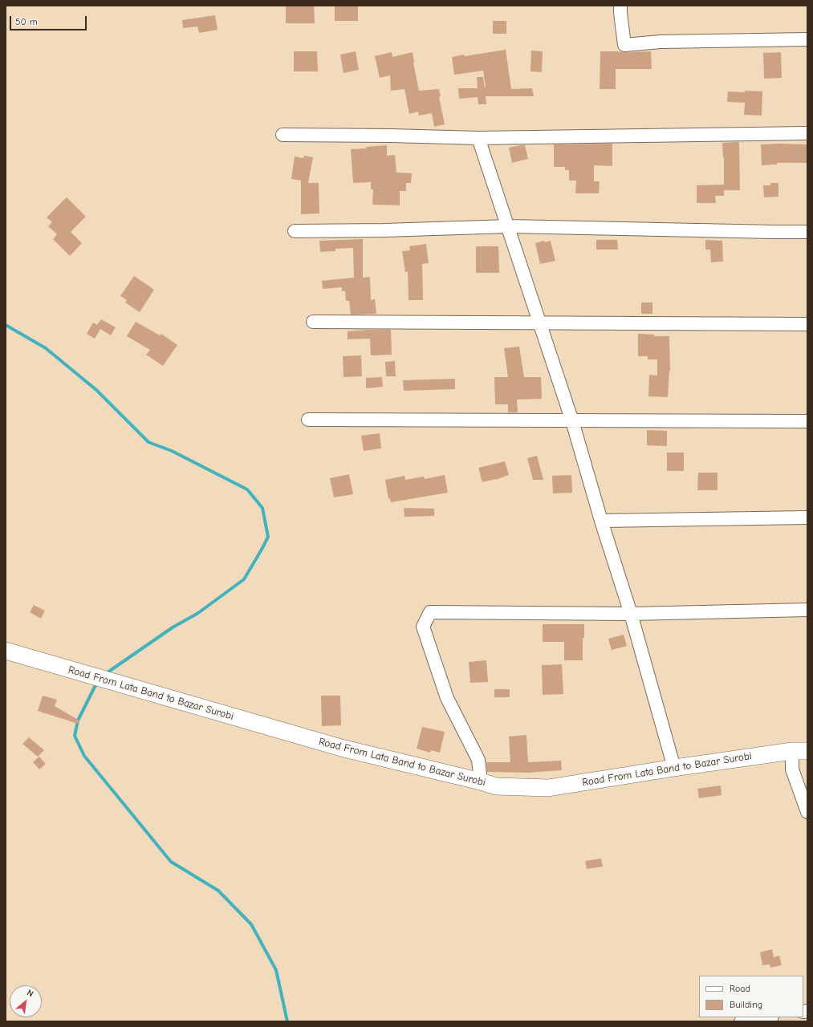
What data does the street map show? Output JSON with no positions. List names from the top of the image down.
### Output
{
  "streets": {
    "main road": ["Road From Lata Band to Bazar Surobi"]
  },
  "legend": ["Road", "Building"],
  "scale_bar": "50 m",
  "north": "top right"
}
